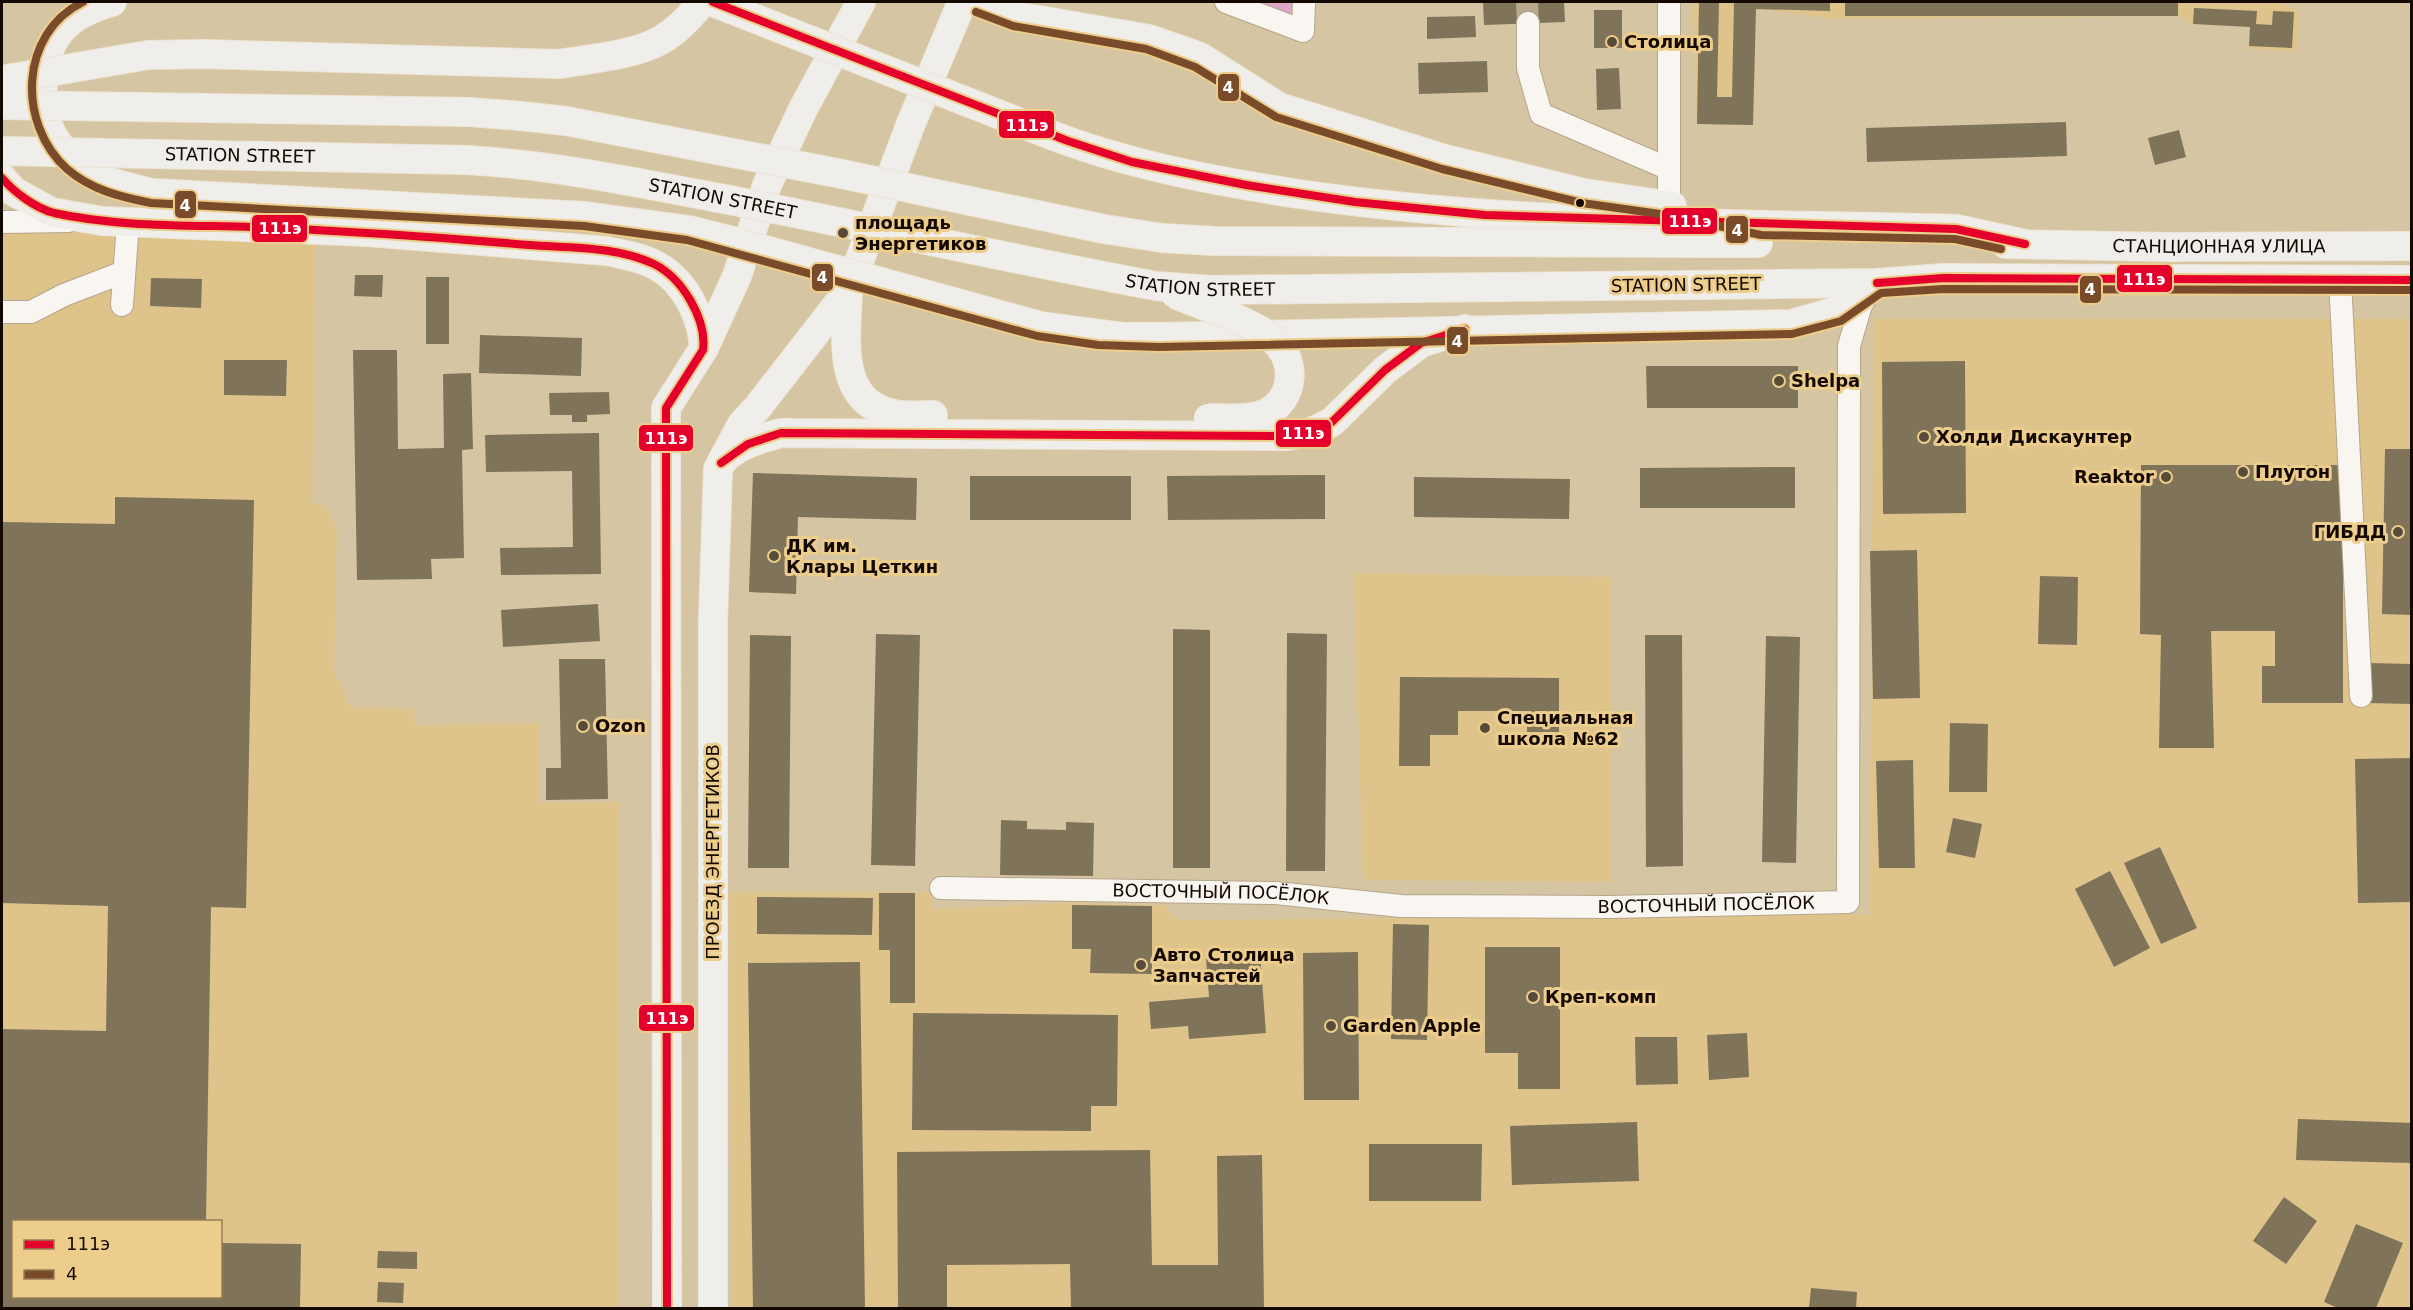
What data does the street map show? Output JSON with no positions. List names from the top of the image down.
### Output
{
  "streets": {
    "main road": ["STATION STREET", "СТАНЦИОННАЯ УЛИЦА", "ПРОЕЗД ЭНЕРГЕТИКОВ"],
    "street": ["ВОСТОЧНЫЙ ПОСЁЛОК"]
  },
  "crossings": [
    ["STATION STREET", "ВОСТОЧНЫЙ ПОСЁЛОК"]
  ],
  "places": [
    "Столица",
    "площадь Энергетиков",
    "Shelpa",
    "Холди Дискаунтер",
    "Плутон",
    "Reaktor",
    "ГИБДД",
    "ДК им. Клары Цеткин",
    "Ozon",
    "Специальная школа №62",
    "Авто Столица Запчастей",
    "Креп-комп",
    "Garden Apple"
  ],
  "lines": ["transit line 111э", "transit line 4"],
  "legend": ["111э", "4"]
}
